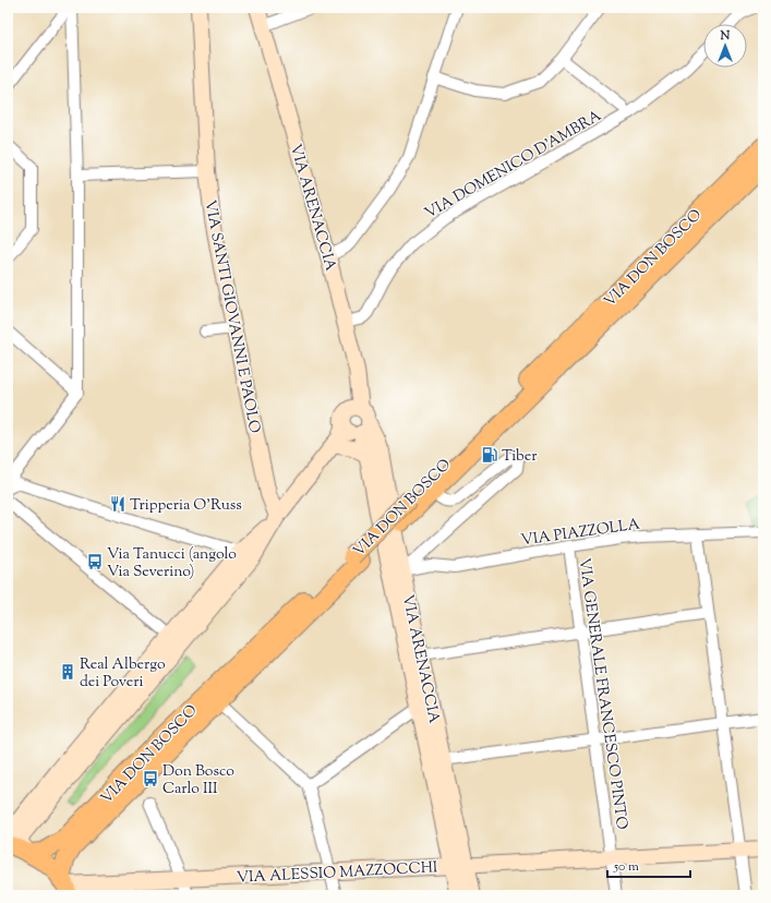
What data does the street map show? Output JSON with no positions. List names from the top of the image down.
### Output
{
  "streets": {
    "main road": [
      "VIA ARENACCIA",
      "VIA DON BOSCO",
      "VIA SANTI GIOVANNI E PAOLO",
      "VIA ALESSIO MAZZOCCHI"
    ],
    "street": ["VIA DOMENICO D'AMBRA", "VIA PIAZZOLLA", "VIA GENERALE FRANCESCO PINTO"]
  },
  "crossings": [
    ["VIA DOMENICO D'AMBRA", "VIA ARENACCIA"],
    ["VIA ARENACCIA", "VIA PIAZZOLLA"],
    ["VIA ARENACCIA", "VIA ALESSIO MAZZOCCHI"],
    ["VIA DON BOSCO", "VIA ALESSIO MAZZOCCHI"],
    ["VIA PIAZZOLLA", "VIA GENERALE FRANCESCO PINTO"],
    ["VIA GENERALE FRANCESCO PINTO", "VIA ALESSIO MAZZOCCHI"]
  ],
  "places": {
    "fuel station": ["Tiber"],
    "restaurant": ["Tripperia O'Russ"],
    "bus stop": ["Via Tanucci (angolo Via Severino)", "Don Bosco Carlo III"],
    "building": ["Real Albergo dei Poveri"]
  },
  "scale_bar": "50 m",
  "north": "top"
}
